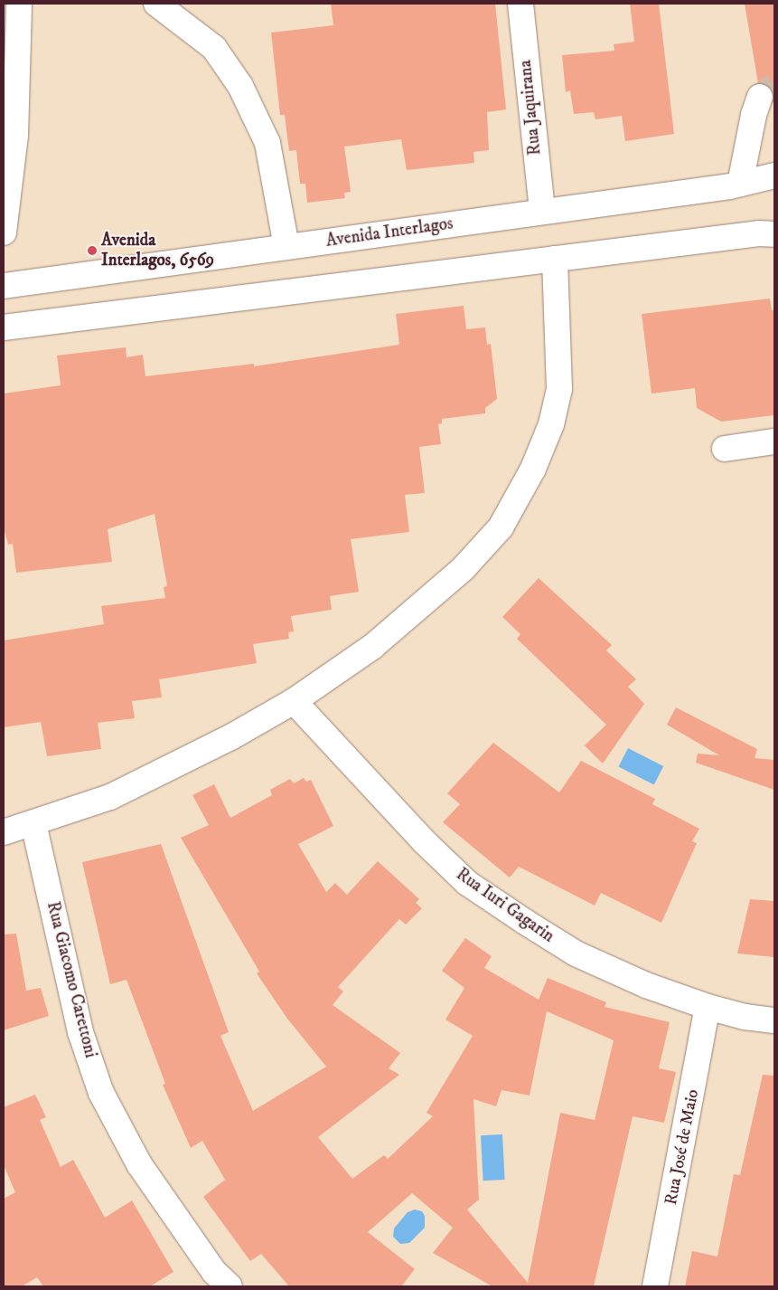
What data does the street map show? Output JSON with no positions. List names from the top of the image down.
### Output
{
  "streets": {
    "street": [
      "Rua Jaquirana",
      "Avenida Interlagos",
      "Rua Iuri Gagarin",
      "Rua Giacomo Carettoni",
      "Rua José de Maio"
    ]
  },
  "crossings": [
    ["Rua Jaquirana", "Avenida Interlagos"],
    ["Rua Iuri Gagarin", "Rua José de Maio"]
  ],
  "places": ["Avenida Interlagos, 6569"]
}
